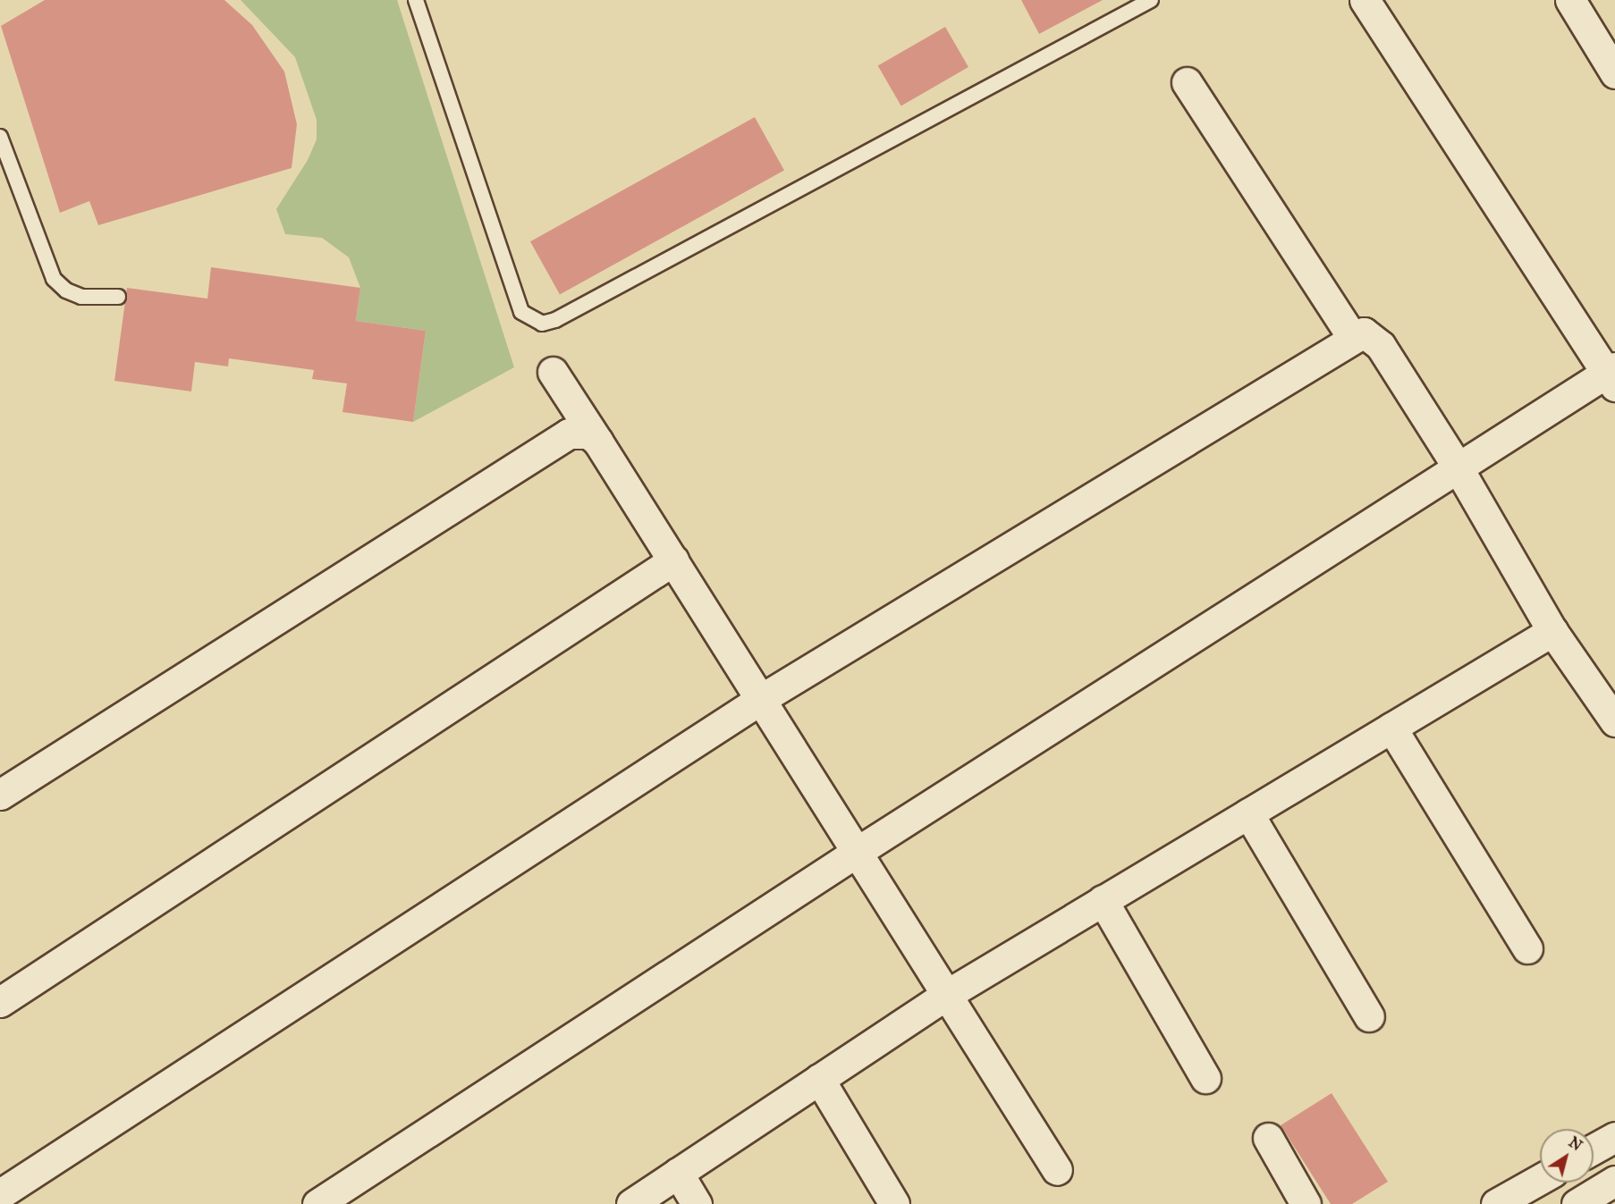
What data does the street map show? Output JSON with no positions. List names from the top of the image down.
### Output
{
  "north": "top right"
}
